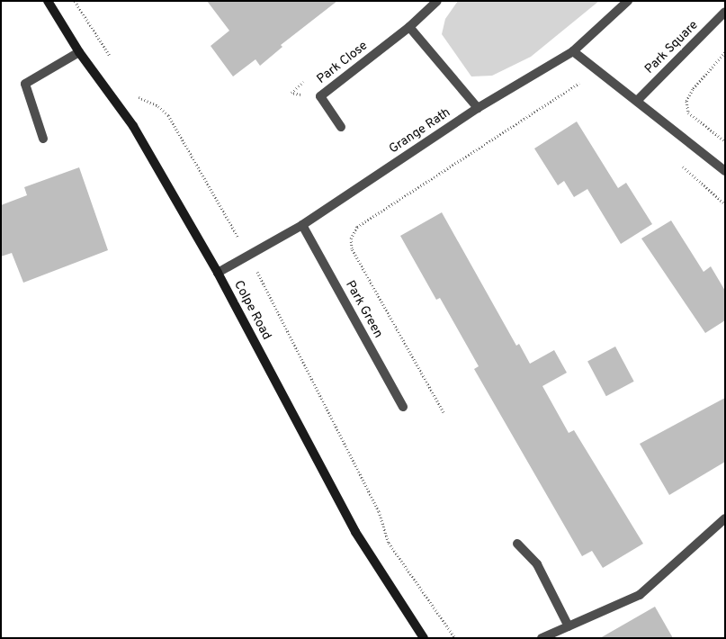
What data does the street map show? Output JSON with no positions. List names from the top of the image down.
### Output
{
  "streets": {
    "street": [
      "Park Square",
      "Park Close",
      "Grange Rath",
      "Park Green",
      "Colpe Road"
    ]
  },
  "crossings": [
    ["Grange Rath", "Park Green"],
    ["Grange Rath", "Colpe Road"]
  ]
}
